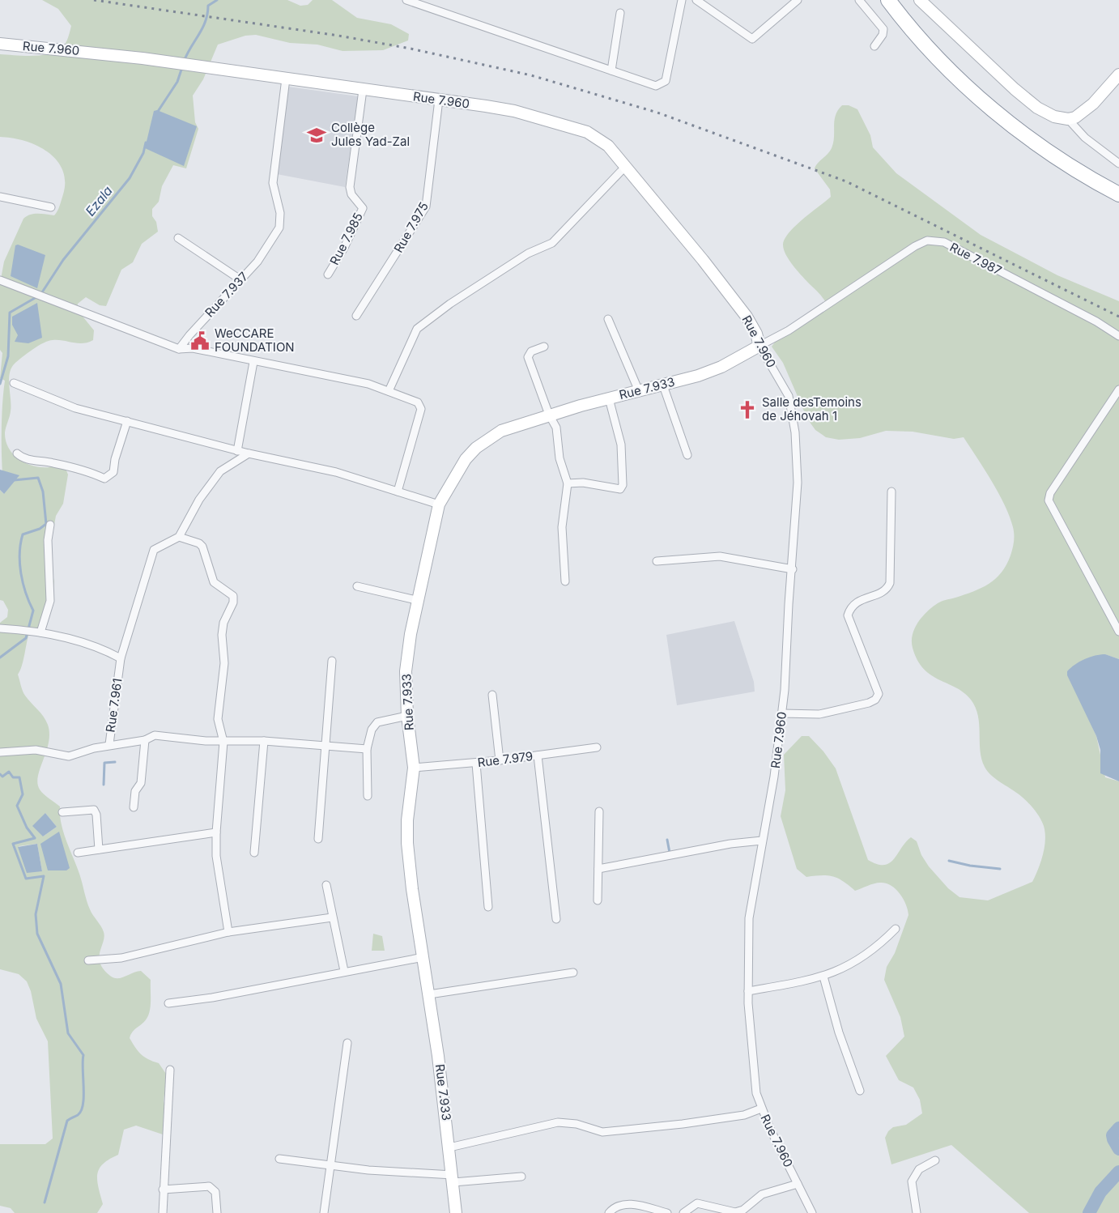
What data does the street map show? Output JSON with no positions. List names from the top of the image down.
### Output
{
  "streets": {
    "street": [
      "Rue 7.960",
      "Rue 7.975",
      "Rue 7.985",
      "Rue 7.987",
      "Rue 7.937",
      "Rue 7.933",
      "Rue 7.961",
      "Rue 7.979"
    ]
  },
  "crossings": [
    ["Rue 7.960", "Rue 7.975"],
    ["Rue 7.960", "Rue 7.985"],
    ["Rue 7.960", "Rue 7.987"],
    ["Rue 7.960", "Rue 7.937"],
    ["Rue 7.960", "Rue 7.933"],
    ["Rue 7.987", "Rue 7.933"],
    ["Rue 7.933", "Rue 7.979"]
  ],
  "water": ["Ezala"],
  "places": {
    "school or university": ["Collège Jules Yad-Zal"],
    "public building": ["WeCCARE FOUNDATION"],
    "church": ["Salle desTemoins de Jéhovah 1"]
  }
}
